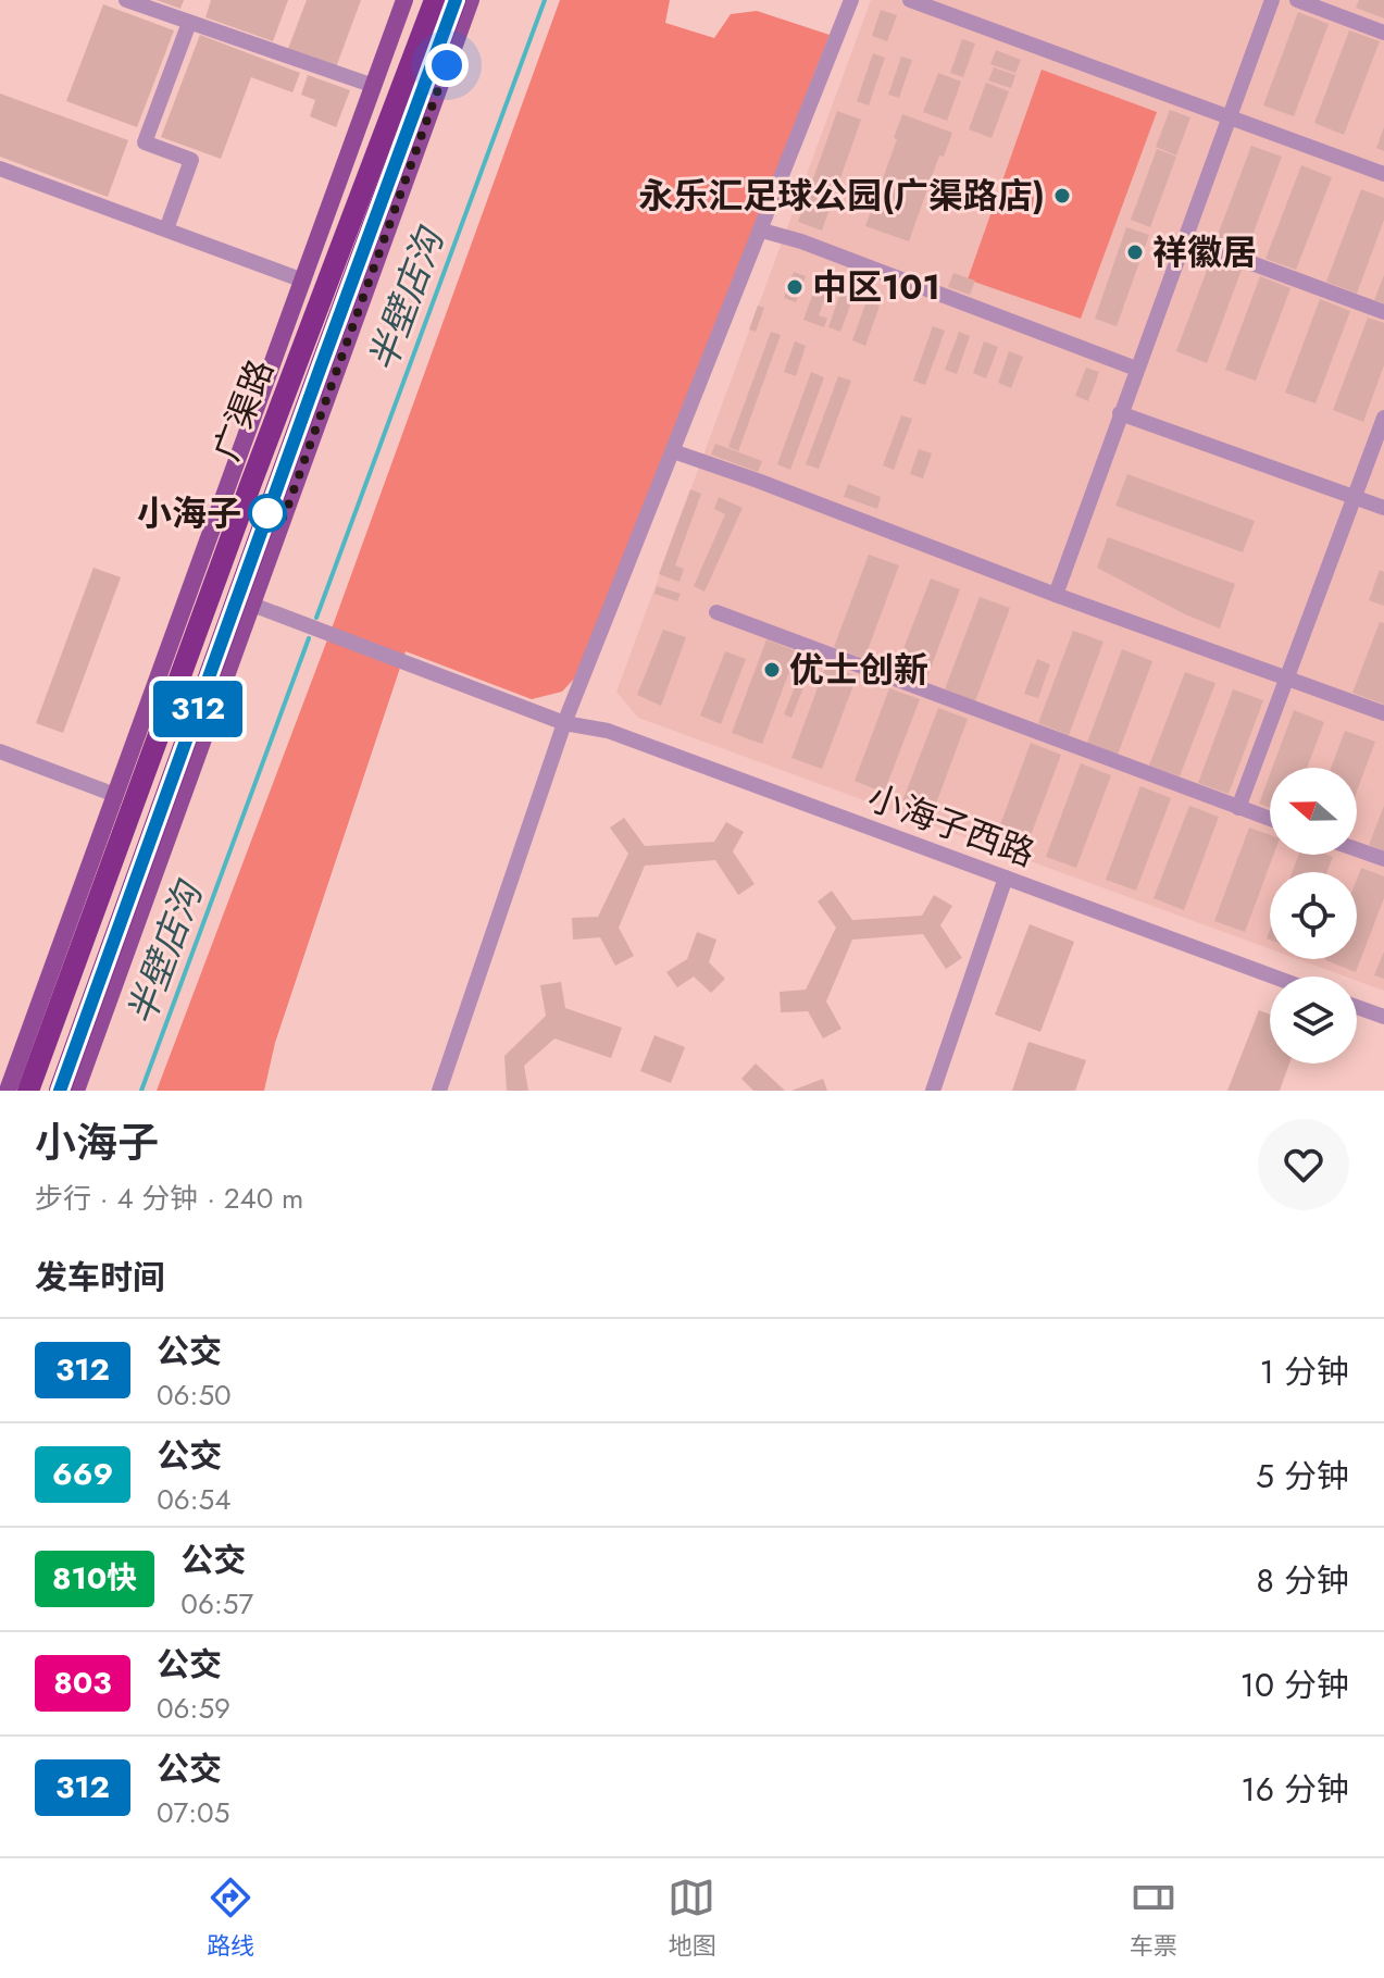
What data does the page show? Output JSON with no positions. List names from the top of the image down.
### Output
{
  "streets": {
    "highway": ["广渠路"],
    "street": ["小海子西路"]
  },
  "water": ["半壁店沟"],
  "places": [
    "永乐汇足球公园(广渠路店)",
    "祥徽居",
    "中区101",
    "小海子",
    "优士创新"
  ],
  "lines": ["bus line 312"],
  "north": "left",
  "page": {
    "on_map": "312",
    "heading": [
      ["小海子", "步行 · 4 分钟 · 240 m"],
      "发车时间"
    ],
    "list": [
      {
        "mark": "312",
        "name": "公交",
        "note": "06:50",
        "value": "1 分钟"
      },
      {
        "mark": "669",
        "name": "公交",
        "note": "06:54",
        "value": "5 分钟"
      },
      {
        "mark": "810快",
        "name": "公交",
        "note": "06:57",
        "value": "8 分钟"
      },
      {
        "mark": "803",
        "name": "公交",
        "note": "06:59",
        "value": "10 分钟"
      },
      {
        "mark": "312",
        "name": "公交",
        "note": "07:05",
        "value": "16 分钟"
      }
    ],
    "tabs": ["路线", "地图", "车票"]
  }
}
